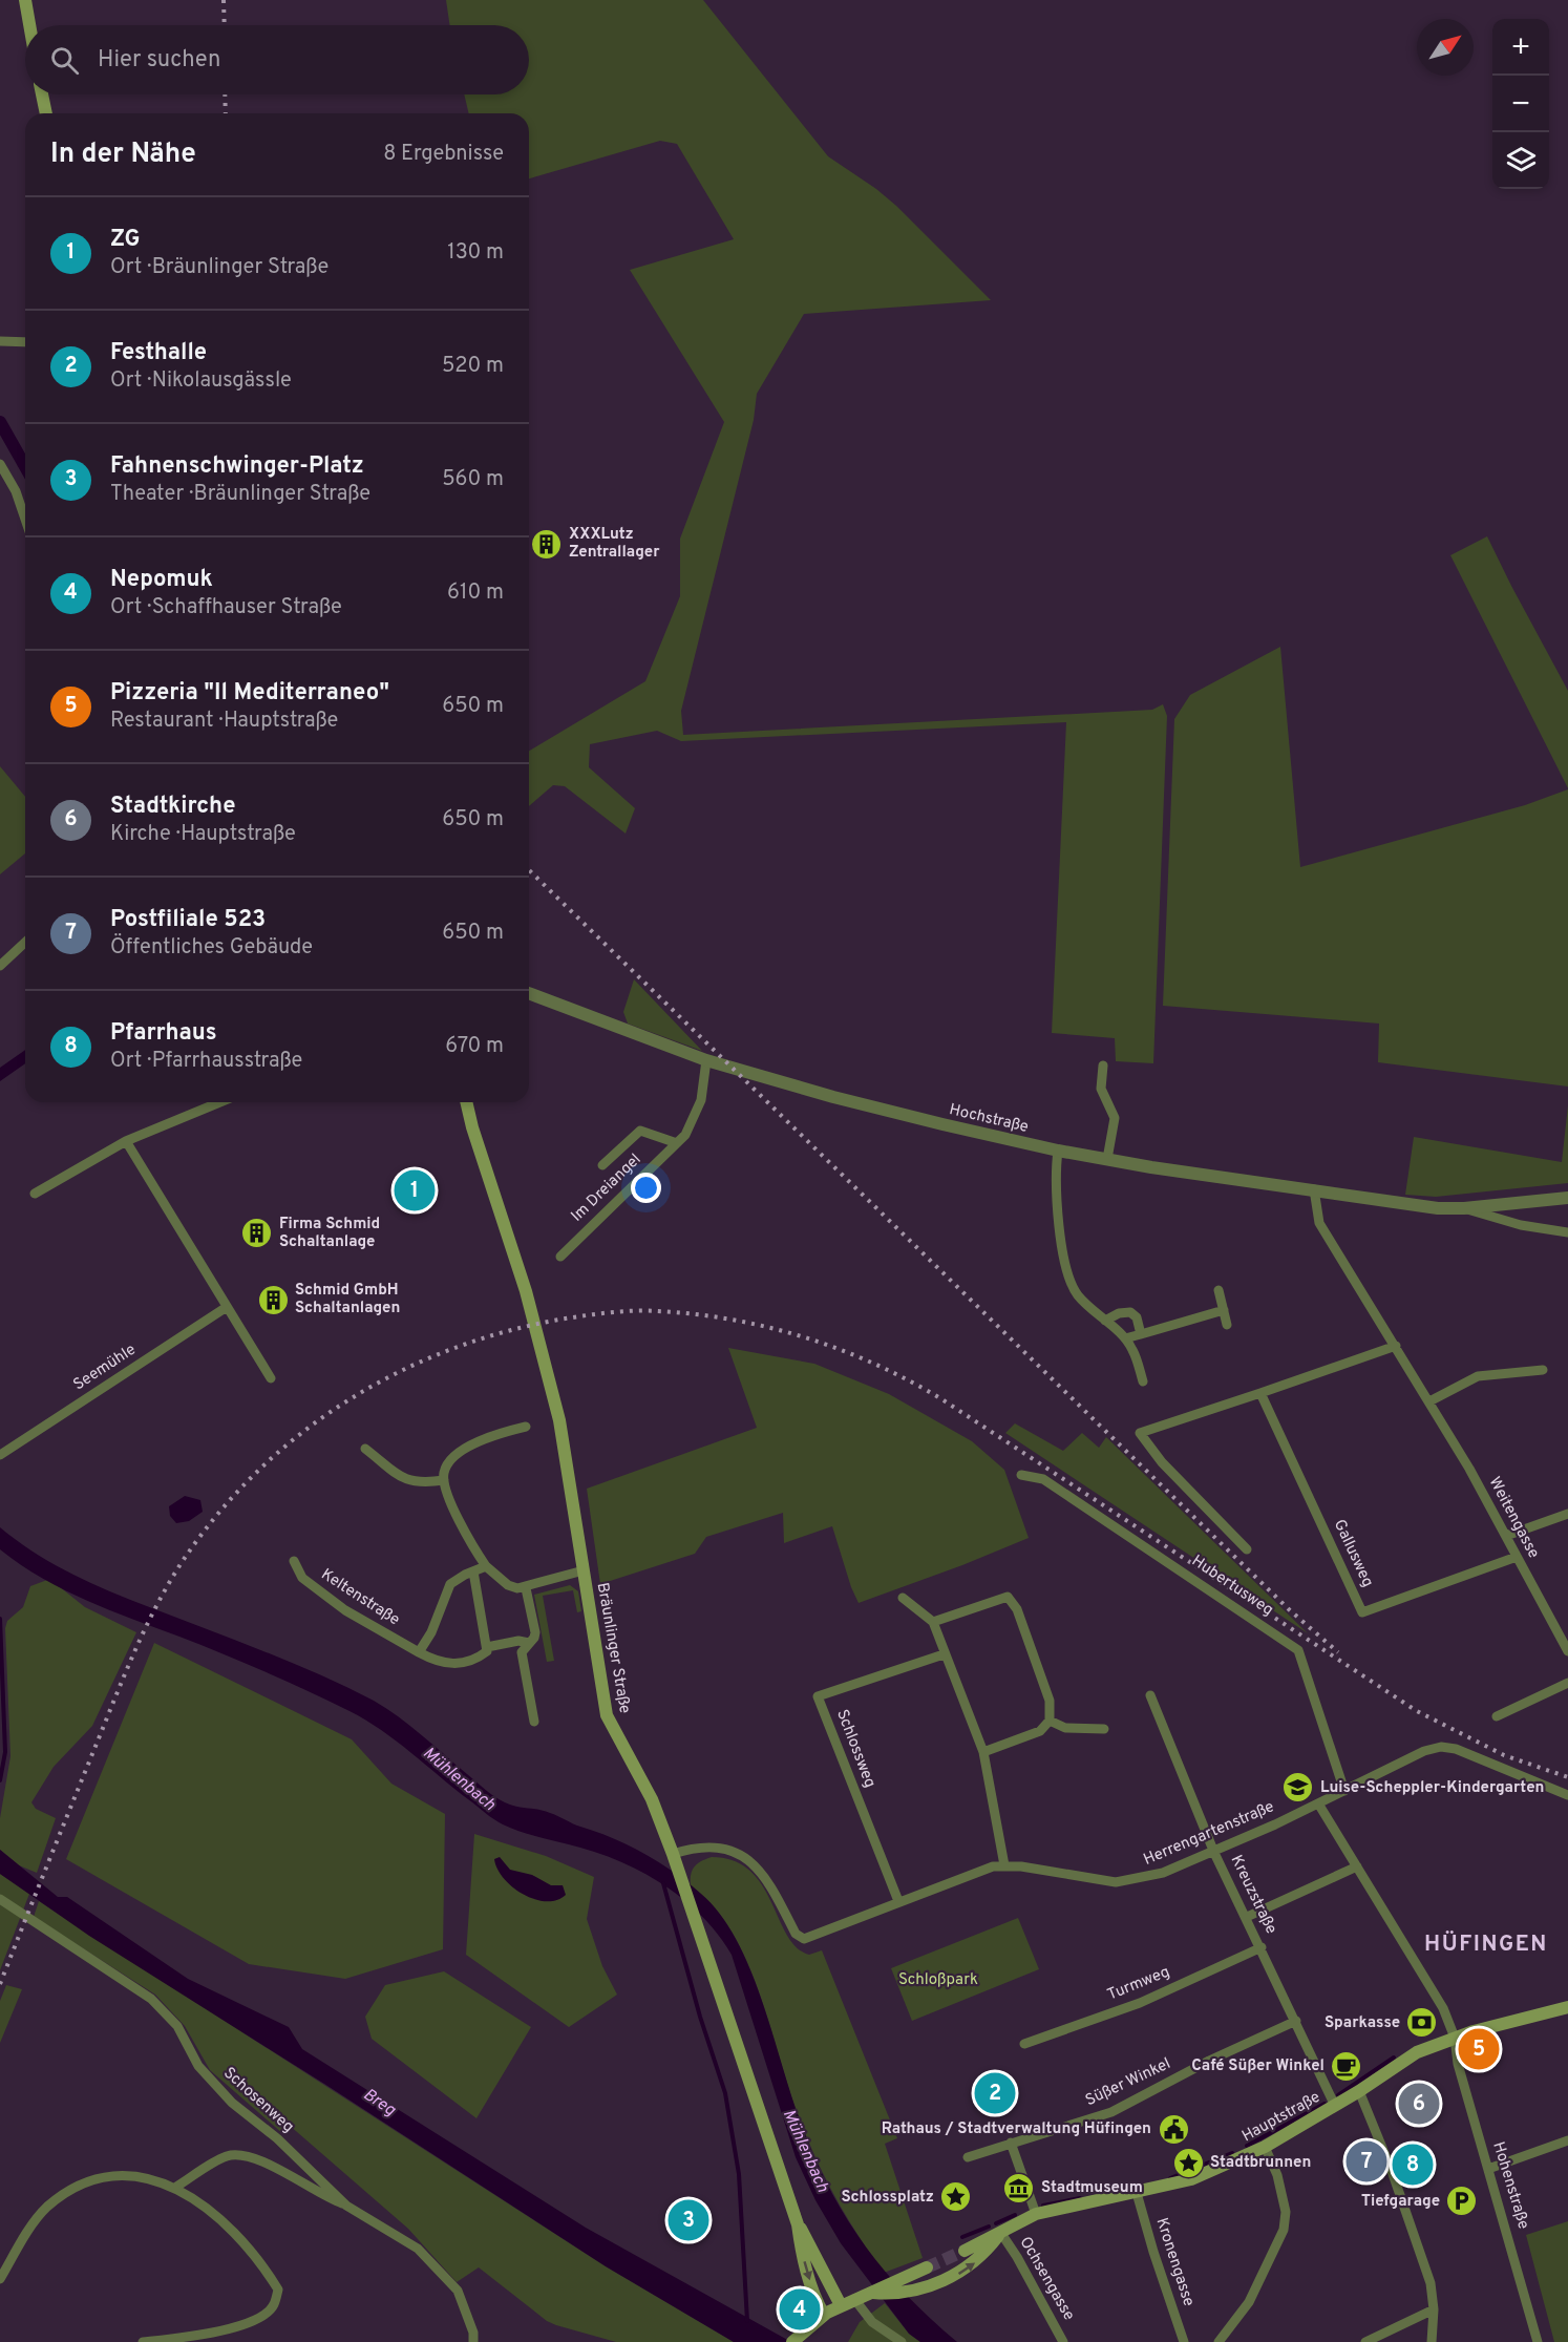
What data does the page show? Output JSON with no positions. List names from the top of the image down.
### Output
{
  "streets": {
    "main road": ["Bräunlinger Straße", "Hauptstraße"],
    "street": [
      "Hochstraße",
      "Im Dreiangel",
      "Seemühle",
      "Weitengasse",
      "Gallusweg",
      "Hubertusweg",
      "Keltenstraße",
      "Schlossweg",
      "Herrengartenstraße",
      "Kreuzstraße",
      "Turmweg",
      "Süßer Winkel",
      "Schosenweg",
      "Hohenstraße",
      "Kronengasse",
      "Ochsengasse"
    ]
  },
  "crossings": [
    ["Hochstraße", "Im Dreiangel"],
    ["Hochstraße", "Weitengasse"],
    ["Weitengasse", "Gallusweg"],
    ["Hubertusweg", "Herrengartenstraße"],
    ["Bräunlinger Straße", "Herrengartenstraße"],
    ["Bräunlinger Straße", "Hauptstraße"],
    ["Schlossweg", "Herrengartenstraße"],
    ["Herrengartenstraße", "Kreuzstraße"],
    ["Herrengartenstraße", "Hohenstraße"],
    ["Kreuzstraße", "Turmweg"],
    ["Kreuzstraße", "Süßer Winkel"],
    ["Kreuzstraße", "Hauptstraße"],
    ["Hauptstraße", "Hohenstraße"],
    ["Hauptstraße", "Kronengasse"],
    ["Hauptstraße", "Ochsengasse"]
  ],
  "districts": ["HÜFINGEN"],
  "water": ["Mühlenbach", "Breg"],
  "parks": ["Schloßpark"],
  "places": {
    "building": ["XXXLutz Zentrallager", "Firma Schmid Schaltanlage", "Schmid GmbH Schaltanlagen"],
    "school or university": ["Luise-Scheppler-Kindergarten"],
    "bank": ["Sparkasse"],
    "cafe": ["Café Süßer Winkel"],
    "public building": ["Rathaus / Stadtverwaltung Hüfingen"],
    "place": ["Stadtbrunnen", "Schlossplatz"],
    "museum": ["Stadtmuseum"],
    "parking": ["Tiefgarage"]
  },
  "north": "top right",
  "page": {
    "map_buttons": ["+", "−"],
    "search": "Hier suchen",
    "heading": ["In der Nähe", "8 Ergebnisse"],
    "list": [
      {
        "mark": "1",
        "name": "ZG",
        "note": "Ort · Bräunlinger Straße",
        "value": "130 m"
      },
      {
        "mark": "2",
        "name": "Festhalle",
        "note": "Ort · Nikolausgässle",
        "value": "520 m"
      },
      {
        "mark": "3",
        "name": "Fahnenschwinger-Platz",
        "note": "Theater · Bräunlinger Straße",
        "value": "560 m"
      },
      {
        "mark": "4",
        "name": "Nepomuk",
        "note": "Ort · Schaffhauser Straße",
        "value": "610 m"
      },
      {
        "mark": "5",
        "name": "Pizzeria \"Il Mediterraneo\"",
        "note": "Restaurant · Hauptstraße",
        "value": "650 m"
      },
      {
        "mark": "6",
        "name": "Stadtkirche",
        "note": "Kirche · Hauptstraße",
        "value": "650 m"
      },
      {
        "mark": "7",
        "name": "Postfiliale 523",
        "note": "Öffentliches Gebäude",
        "value": "650 m"
      },
      {
        "mark": "8",
        "name": "Pfarrhaus",
        "note": "Ort · Pfarrhausstraße",
        "value": "670 m"
      }
    ],
    "pins": [
      "1",
      "5",
      "2",
      "6",
      "7",
      "8",
      "3",
      "4"
    ]
  }
}
